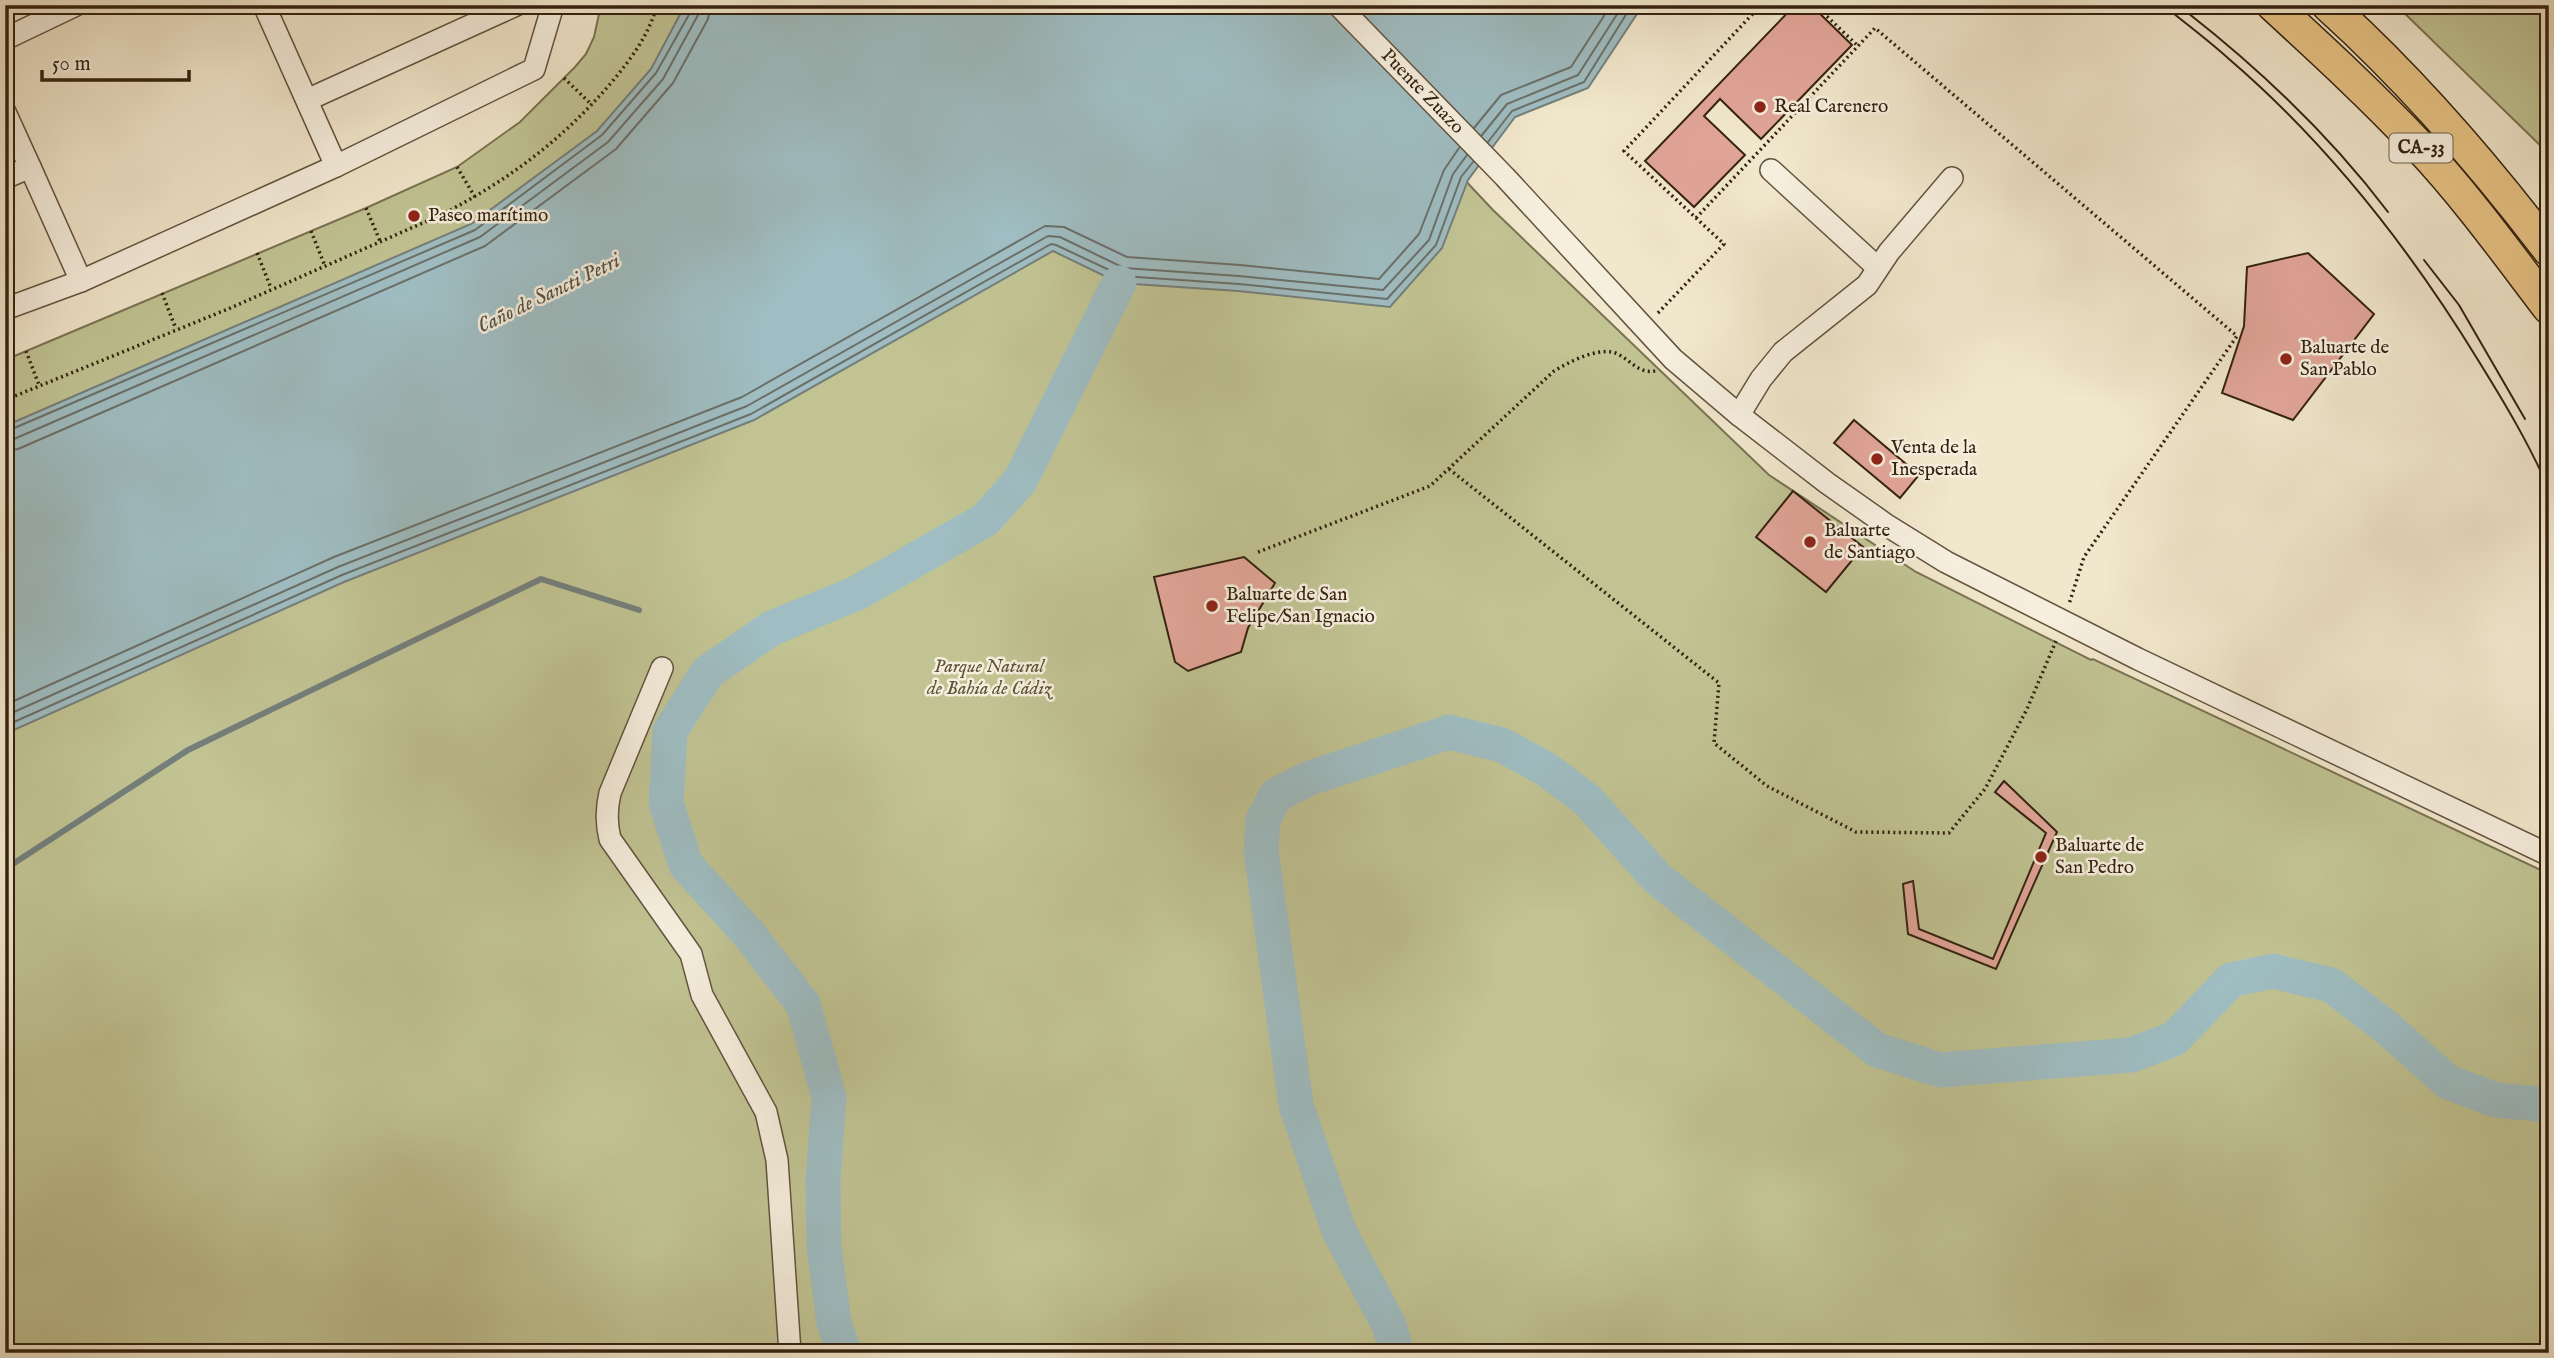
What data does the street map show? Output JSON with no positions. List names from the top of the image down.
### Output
{
  "streets": {
    "highway": ["CA-33"],
    "street": ["Puente Zuazo"]
  },
  "water": ["Caño de Sancti Petri"],
  "parks": ["Parque Natural de Bahía de Cádiz"],
  "places": [
    "Real Carenero",
    "Paseo marítimo",
    "Baluarte de San Pablo",
    "Venta de la Inesperada",
    "Baluarte de Santiago",
    "Baluarte de San Felipe/San Ignacio",
    "Baluarte de San Pedro"
  ],
  "scale_bar": "50 m"
}
